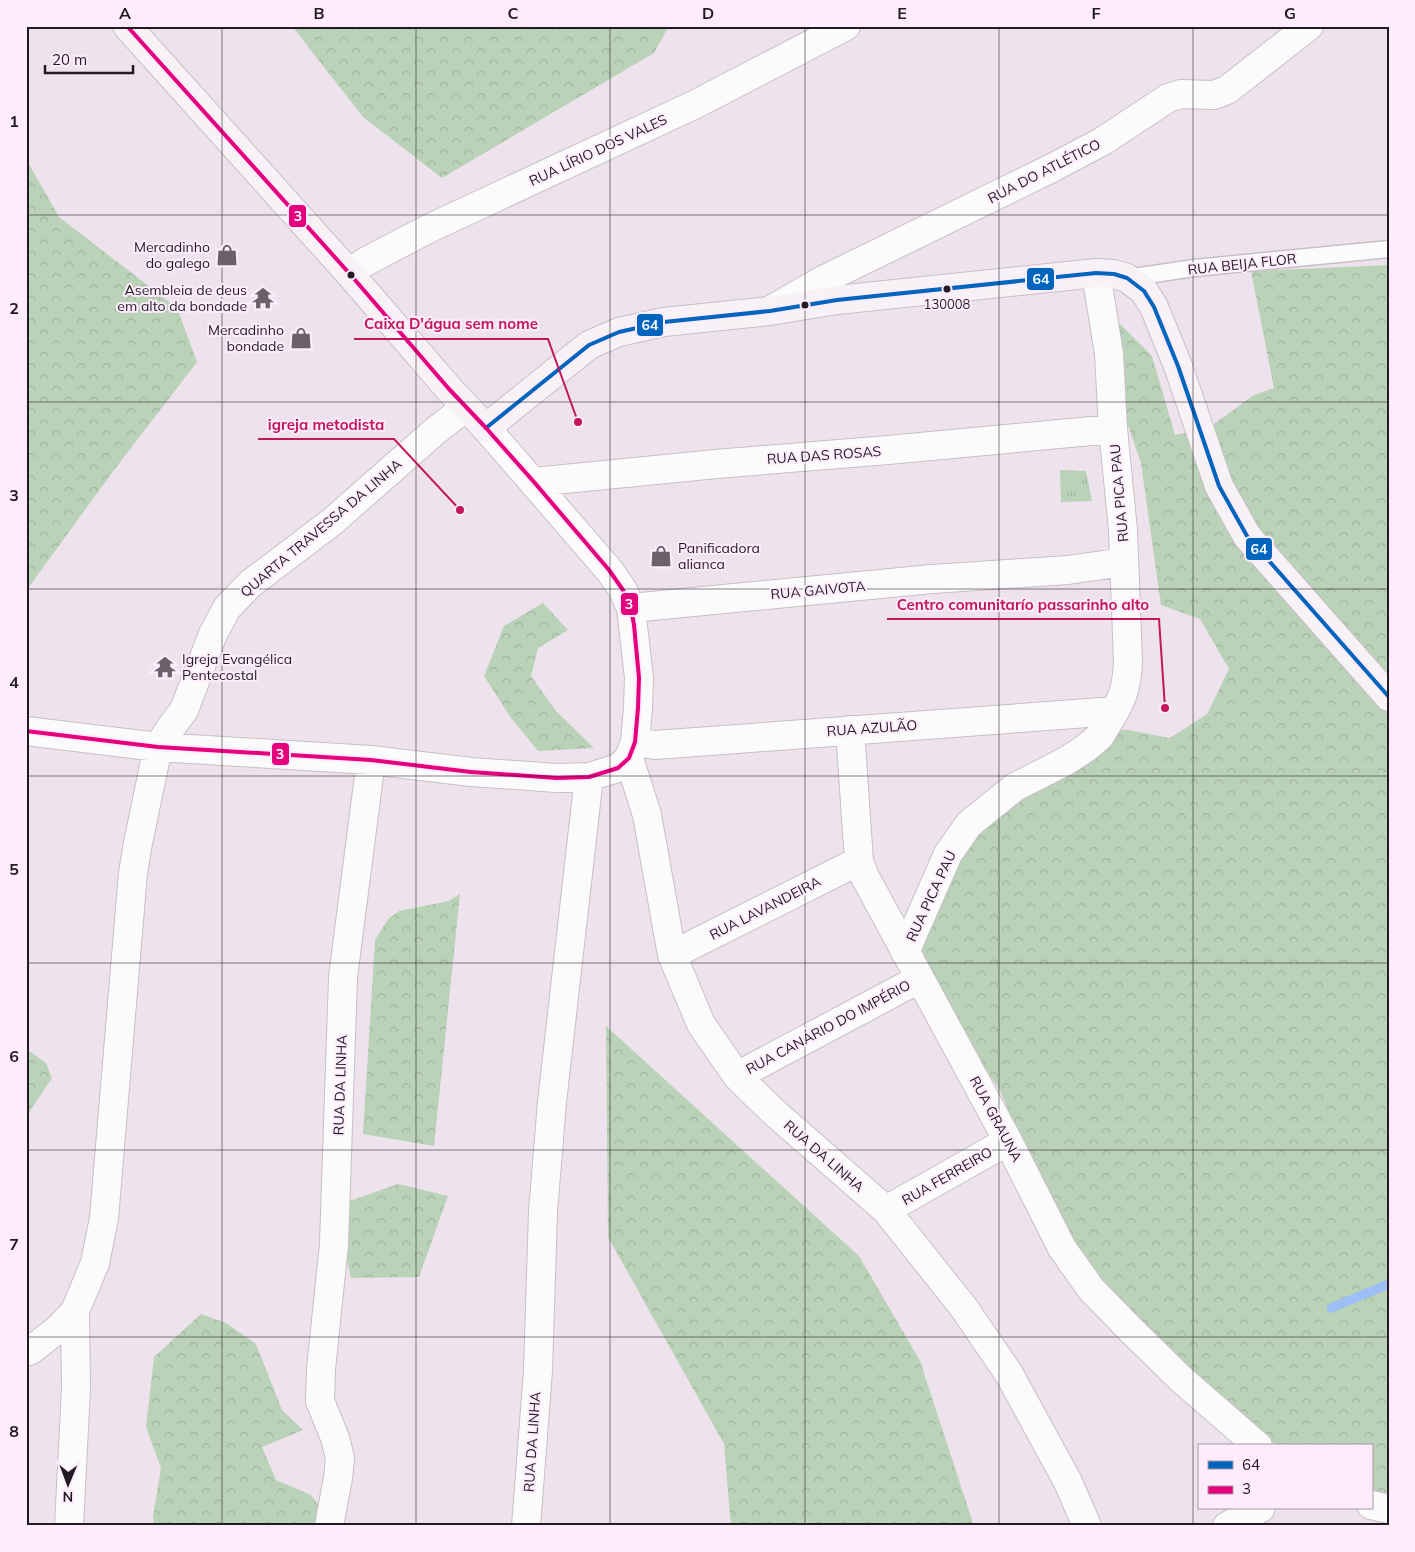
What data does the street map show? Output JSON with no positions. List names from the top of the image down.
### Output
{
  "streets": {
    "street": [
      "RUA LÍRIO DOS VALES",
      "RUA DO ATLÉTICO",
      "RUA BEIJA FLOR",
      "RUA DAS ROSAS",
      "RUA PICA PAU",
      "QUARTA TRAVESSA DA LINHA",
      "RUA GAIVOTA",
      "RUA AZULÃO",
      "RUA LAVANDEIRA",
      "RUA CANÁRIO DO IMPÉRIO",
      "RUA DA LINHA",
      "RUA GRAUNA",
      "RUA FERREIRO"
    ]
  },
  "crossings": [
    ["RUA LÍRIO DOS VALES", "RUA DA LINHA"],
    ["RUA DO ATLÉTICO", "RUA BEIJA FLOR"],
    ["RUA BEIJA FLOR", "RUA PICA PAU"],
    ["RUA BEIJA FLOR", "RUA DA LINHA"],
    ["RUA DAS ROSAS", "RUA PICA PAU"],
    ["RUA DAS ROSAS", "RUA DA LINHA"],
    ["RUA PICA PAU", "RUA GAIVOTA"],
    ["RUA PICA PAU", "RUA AZULÃO"],
    ["RUA PICA PAU", "RUA GRAUNA"],
    ["QUARTA TRAVESSA DA LINHA", "RUA DA LINHA"],
    ["RUA GAIVOTA", "RUA DA LINHA"],
    ["RUA AZULÃO", "RUA DA LINHA"],
    ["RUA AZULÃO", "RUA GRAUNA"],
    ["RUA LAVANDEIRA", "RUA DA LINHA"],
    ["RUA LAVANDEIRA", "RUA GRAUNA"],
    ["RUA CANÁRIO DO IMPÉRIO", "RUA DA LINHA"],
    ["RUA CANÁRIO DO IMPÉRIO", "RUA GRAUNA"],
    ["RUA DA LINHA", "RUA FERREIRO"],
    ["RUA GRAUNA", "RUA FERREIRO"]
  ],
  "places": {
    "shop": ["Mercadinho do galego", "Mercadinho bondade", "Panificadora alianca"],
    "other": [
      "130008",
      "Caixa D'água sem nome",
      "igreja metodista",
      "Centro comunitarío passarinho alto"
    ],
    "temple": ["Asembleia de deus em alto da bondade", "Igreja Evangélica Pentecostal"]
  },
  "lines": ["transit line 3", "transit line 64"],
  "legend": ["64", "3"],
  "scale_bar": "20 m",
  "north": "bottom",
  "grid": {
    "columns": [
      "A",
      "B",
      "C",
      "D",
      "E",
      "F",
      "G"
    ],
    "rows": [
      "1",
      "2",
      "3",
      "4",
      "5",
      "6",
      "7",
      "8"
    ]
  }
}
